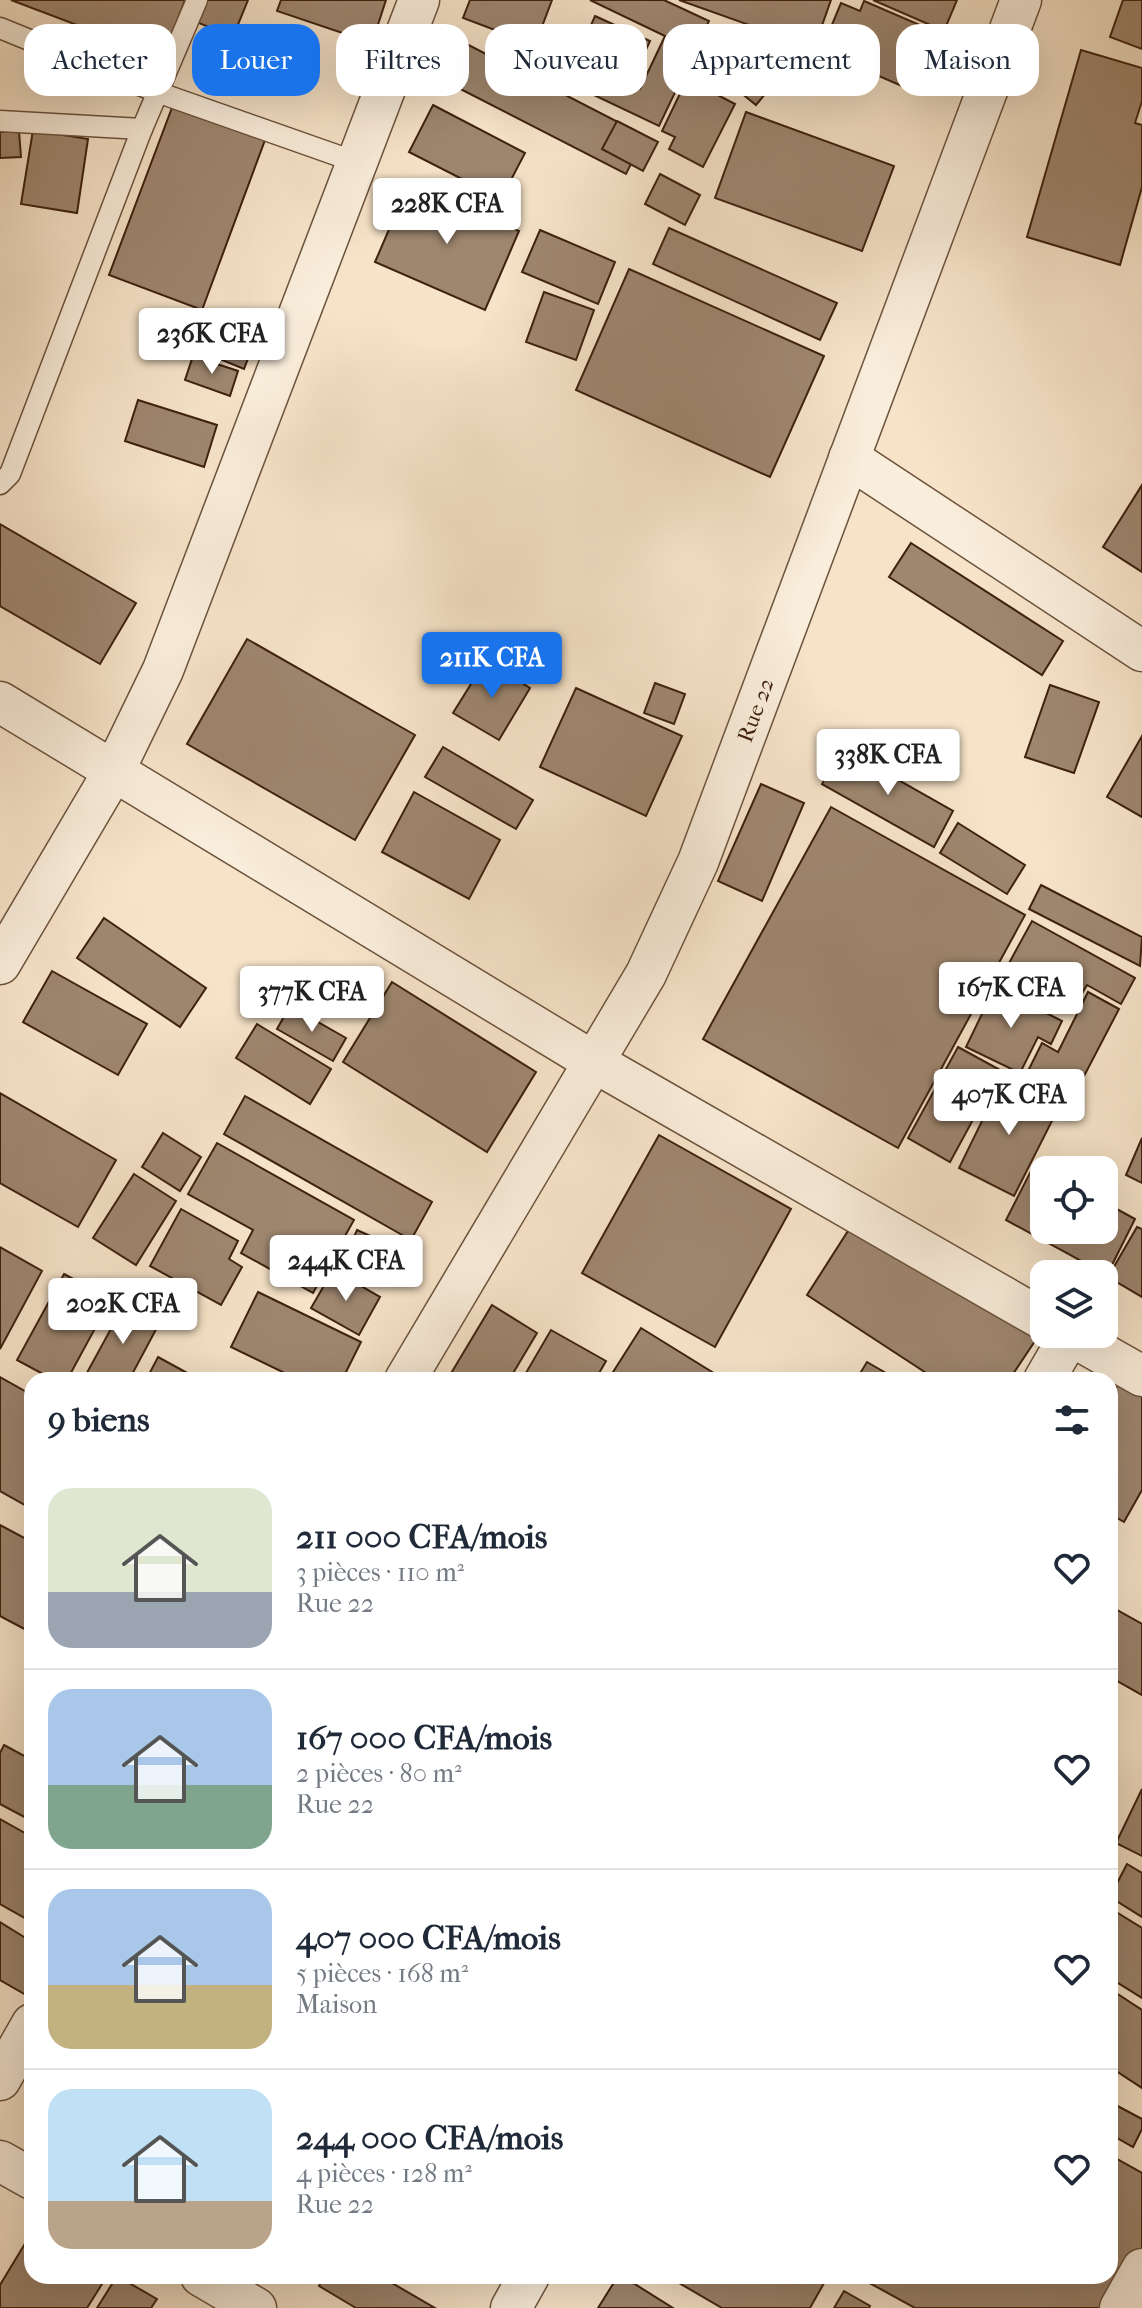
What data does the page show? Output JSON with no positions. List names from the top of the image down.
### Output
{
  "streets": {
    "street": ["Rue 22"]
  },
  "page": {
    "chip": [
      "Acheter",
      "Louer",
      "Filtres",
      "Nouveau",
      "Appartement",
      "Maison"
    ],
    "price": [
      "228K CFA",
      "236K CFA",
      "211K CFA",
      "338K CFA",
      "167K CFA",
      "377K CFA",
      "407K CFA",
      "244K CFA",
      "202K CFA"
    ],
    "heading": "9 biens",
    "list": [
      {
        "name": "211 000 CFA/mois",
        "note": "3 pièces · 110 m² · Rue 22"
      },
      {
        "name": "167 000 CFA/mois",
        "note": "2 pièces · 80 m² · Rue 22"
      },
      {
        "name": "407 000 CFA/mois",
        "note": "5 pièces · 168 m² · Maison"
      },
      {
        "name": "244 000 CFA/mois",
        "note": "4 pièces · 128 m² · Rue 22"
      }
    ]
  }
}
